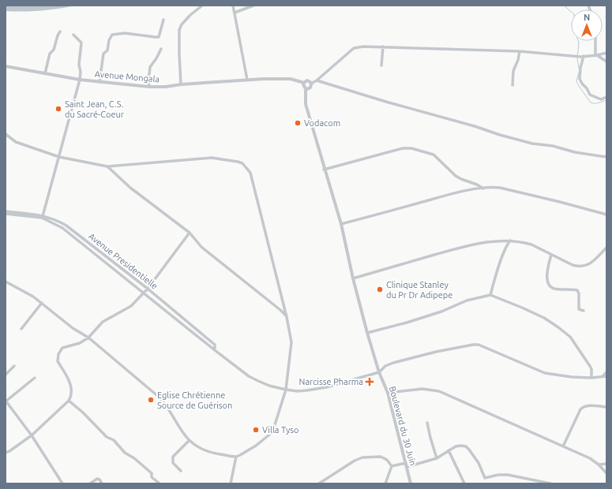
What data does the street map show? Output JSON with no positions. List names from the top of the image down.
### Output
{
  "streets": {
    "street": ["Avenue Mongala", "Avenue Presidentielle", "Boulevard du 30 Juin"]
  },
  "crossings": [
    ["Avenue Mongala", "Boulevard du 30 Juin"],
    ["Avenue Presidentielle", "Boulevard du 30 Juin"]
  ],
  "places": {
    "other": [
      "Saint Jean, C.S. du Sacré-Coeur",
      "Vodacom",
      "Clinique Stanley du Pr Dr Adipepe",
      "Eglise Chrétienne Source de Guérison",
      "Villa Tyso"
    ],
    "health": ["Narcisse Pharma"]
  },
  "north": "top"
}
